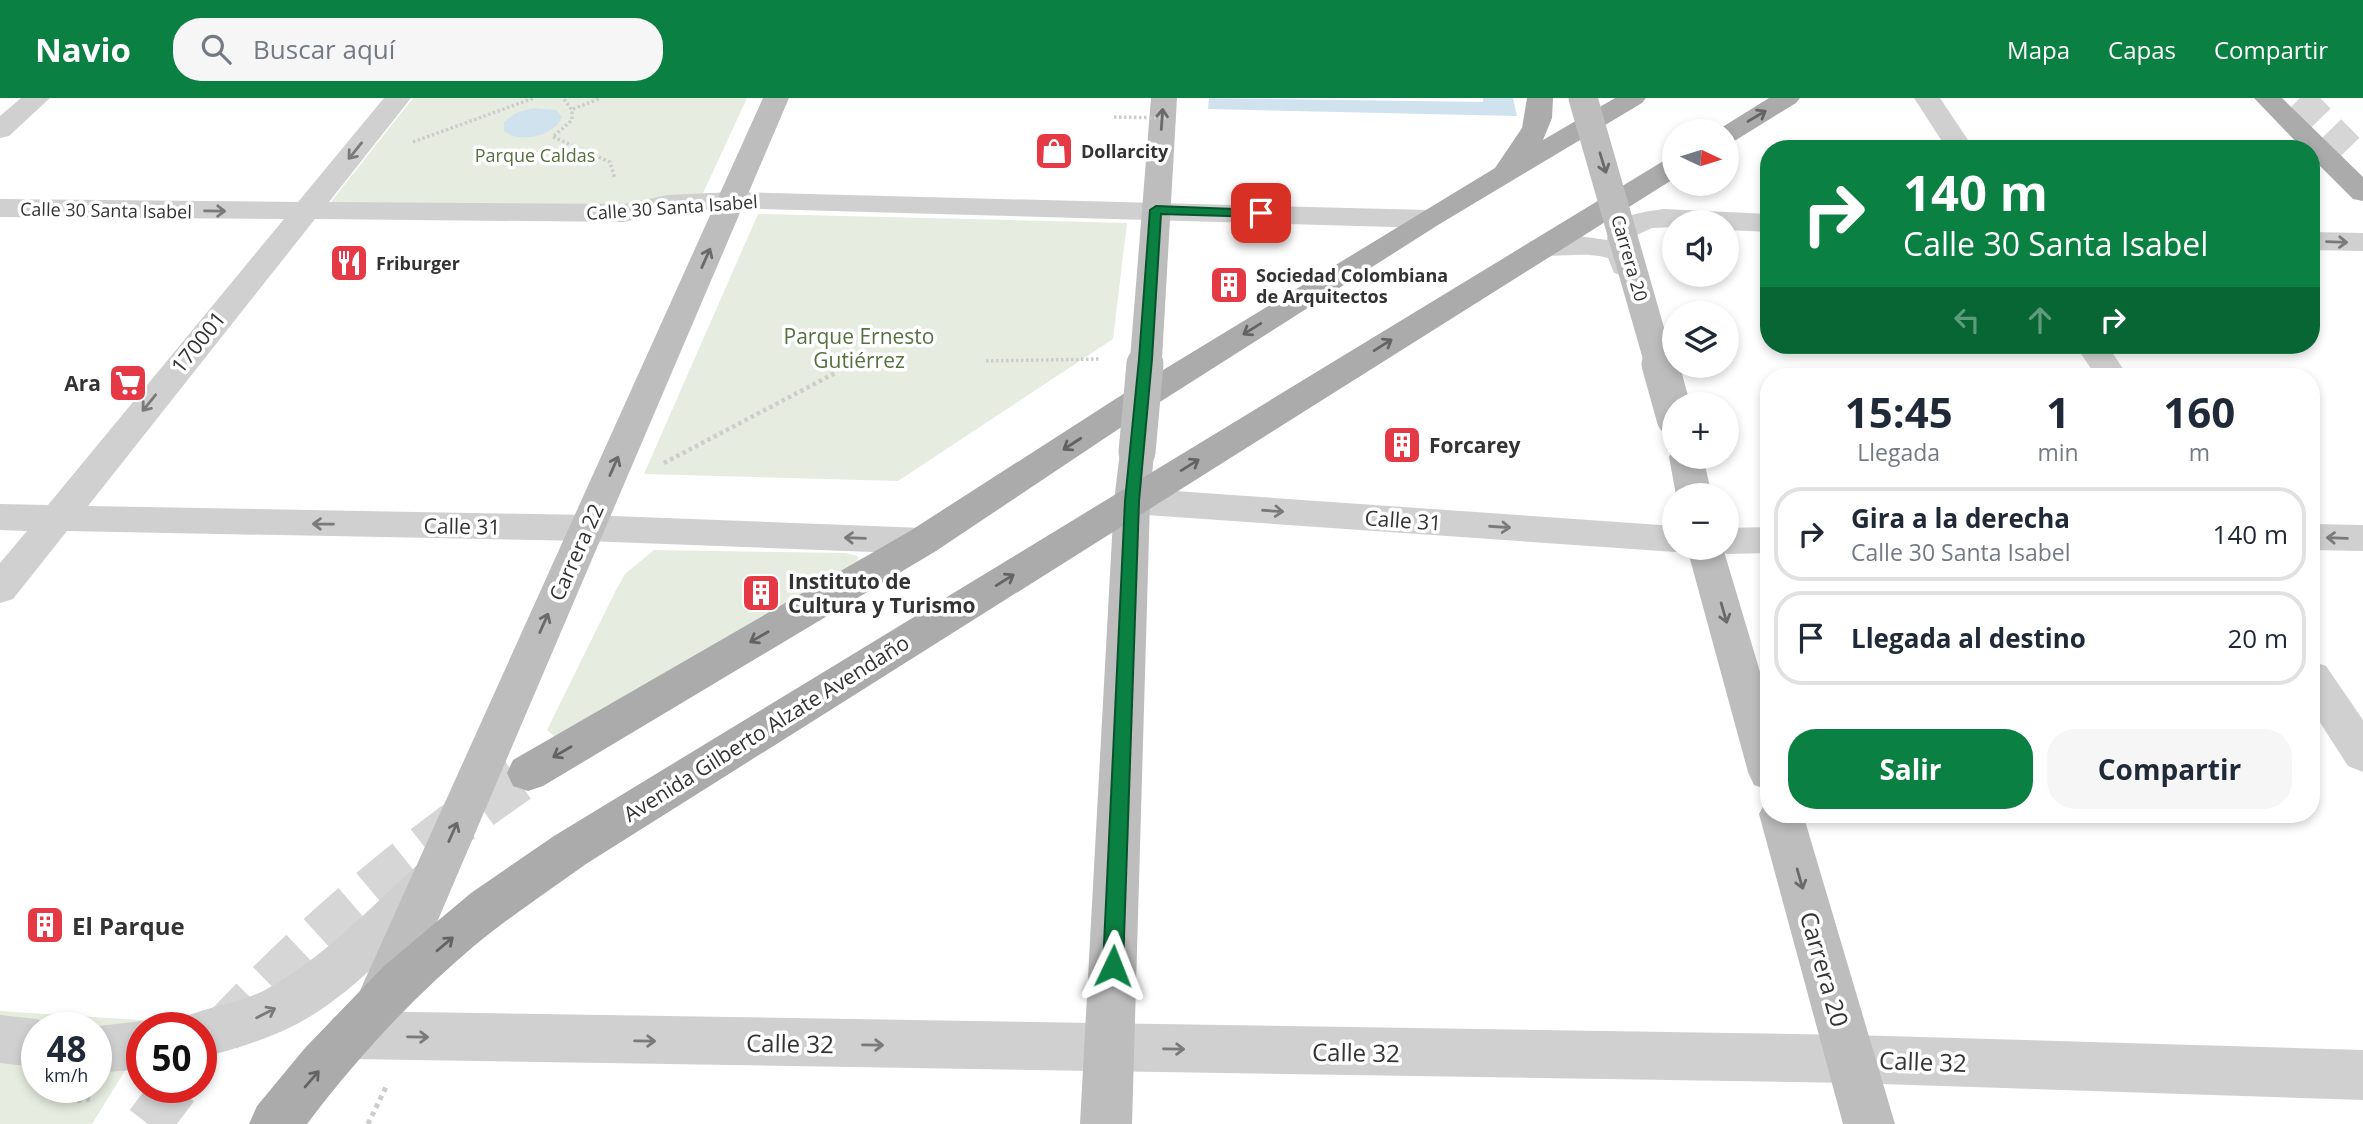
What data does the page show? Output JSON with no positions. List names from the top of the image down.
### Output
{
  "streets": {
    "main road": ["Carrera 20", "Carrera 22", "Avenida Gilberto Alzate Avendaño"],
    "street": [
      "Calle 30 Santa Isabel",
      "170001",
      "Calle 31",
      "Calle 32"
    ]
  },
  "crossings": [
    ["Calle 30 Santa Isabel", "170001"],
    ["Calle 30 Santa Isabel", "Carrera 22"],
    ["Carrera 20", "Calle 32"],
    ["170001", "Calle 31"],
    ["Calle 31", "Carrera 22"],
    ["Calle 31", "Avenida Gilberto Alzate Avendaño"],
    ["Carrera 22", "Avenida Gilberto Alzate Avendaño"],
    ["Carrera 22", "Calle 32"],
    ["Avenida Gilberto Alzate Avendaño", "Calle 32"]
  ],
  "one_way": [
    "Carrera 20",
    "170001",
    "Carrera 22",
    "Calle 32"
  ],
  "parks": ["Parque Caldas", "Parque Ernesto Gutiérrez"],
  "places": {
    "shop": ["Dollarcity"],
    "restaurant": ["Friburger"],
    "building": [
      "Sociedad Colombiana de Arquitectos",
      "Forcarey",
      "Instituto de Cultura y Turismo",
      "El Parque"
    ],
    "supermarket": ["Ara"]
  },
  "north": "right",
  "page": {
    "header": "Navio",
    "search": "Buscar aquí",
    "nav": ["Mapa", "Capas", "Compartir"],
    "map_buttons": ["+", "−"],
    "turn": ["140 m", "Calle 30 Santa Isabel"],
    "eta": [
      "15:45",
      "Llegada",
      "1",
      "min",
      "160",
      "m"
    ],
    "list": [
      {
        "name": "Gira a la derecha",
        "note": "Calle 30 Santa Isabel",
        "value": "140 m"
      },
      {
        "name": "Llegada al destino",
        "value": "20 m"
      }
    ],
    "buttons": ["Salir", "Compartir"],
    "speed": "48 km/h",
    "limit": "50"
  }
}
